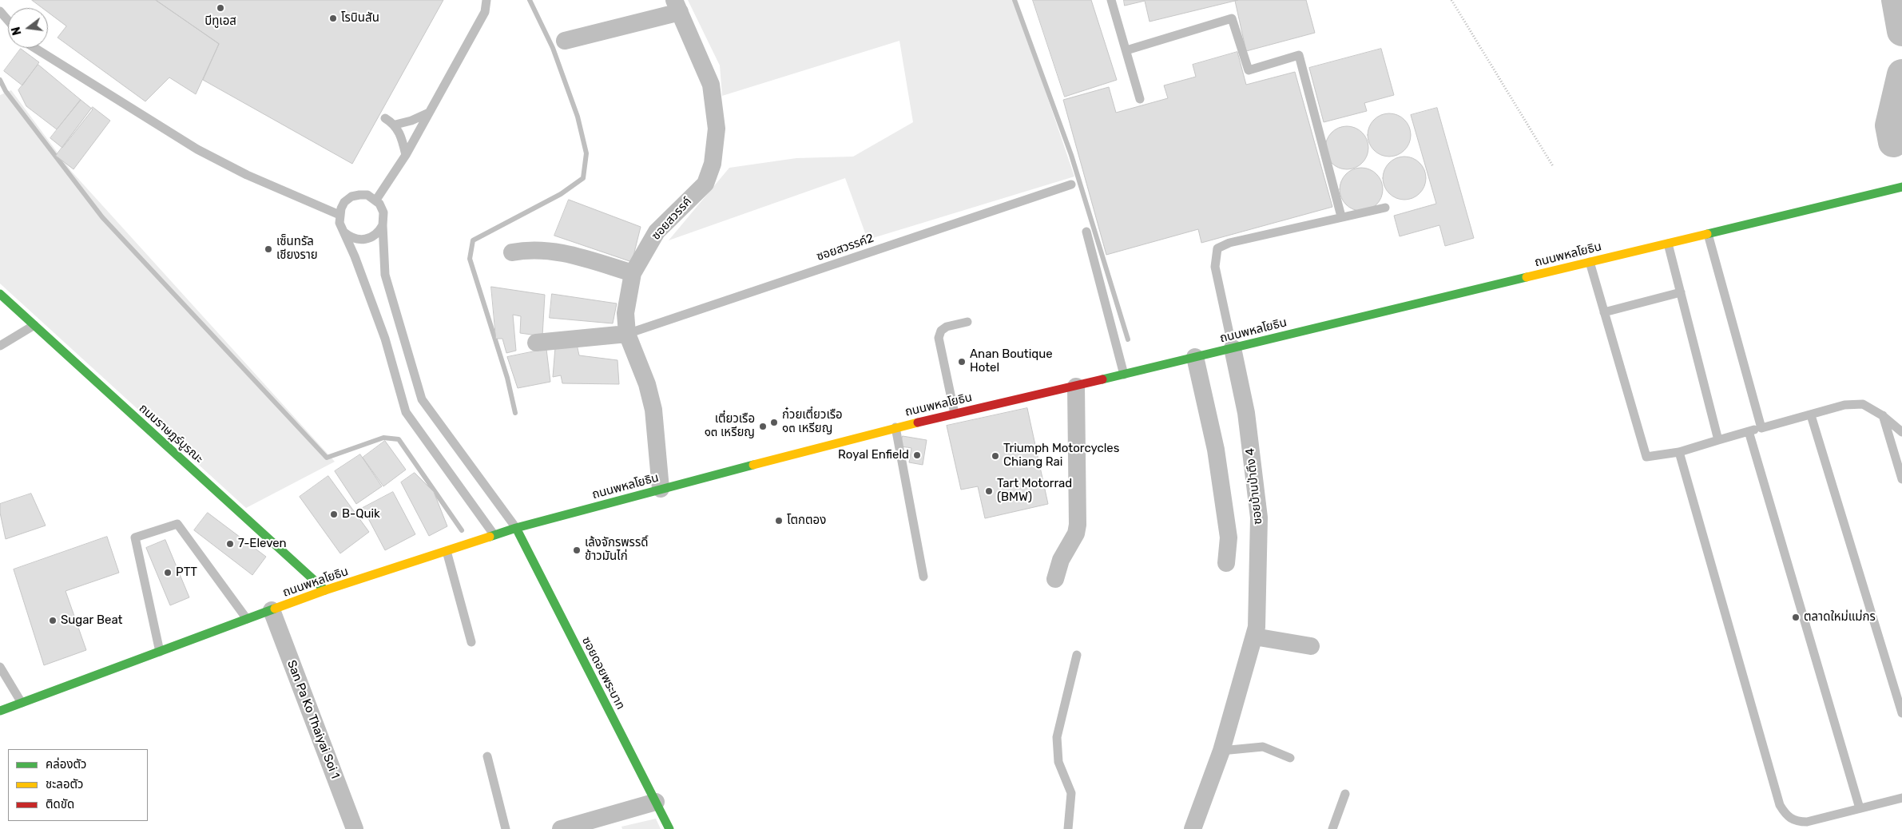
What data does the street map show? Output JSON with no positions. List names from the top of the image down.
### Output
{
  "streets": {
    "main road": ["ถนนพหลโยธิน", "ถนนราษฎร์บูรณะ", "ซอยดอยพระบาท"],
    "street": ["ซอยสวรรค์", "ซอยบ้านป่าตึง 4", "San Pa Ko Thaiyai Soi 1"],
    "lane": ["ซอยสวรรค์2"]
  },
  "crossings": [
    ["ซอยสวรรค์", "ซอยสวรรค์2"],
    ["ซอยสวรรค์", "ถนนพหลโยธิน"],
    ["ถนนพหลโยธิน", "ถนนราษฎร์บูรณะ"],
    ["ถนนพหลโยธิน", "ซอยบ้านป่าตึง 4"],
    ["ถนนพหลโยธิน", "ซอยดอยพระบาท"],
    ["ถนนพหลโยธิน", "San Pa Ko Thaiyai Soi 1"]
  ],
  "places": [
    "บีทูเอส",
    "โรบินสัน",
    "เซ็นทรัล เชียงราย",
    "Anan Boutique Hotel",
    "ก๋วยเตี๋ยวเรือ ๑๓ เหรียญ",
    "เตี๋ยวเรือ ๑๓ เหรียญ",
    "Royal Enfield",
    "Triumph Motorcycles Chiang Rai",
    "Tart Motorrad (BMW)",
    "B-Quik",
    "โตกตอง",
    "7-Eleven",
    "เล้งจักรพรรดิ์ ข้าวมันไก่",
    "PTT",
    "ตลาดใหม่แม่กร",
    "Sugar Beat"
  ],
  "legend": ["คล่องตัว", "ชะลอตัว", "ติดขัด"],
  "north": "left"
}
